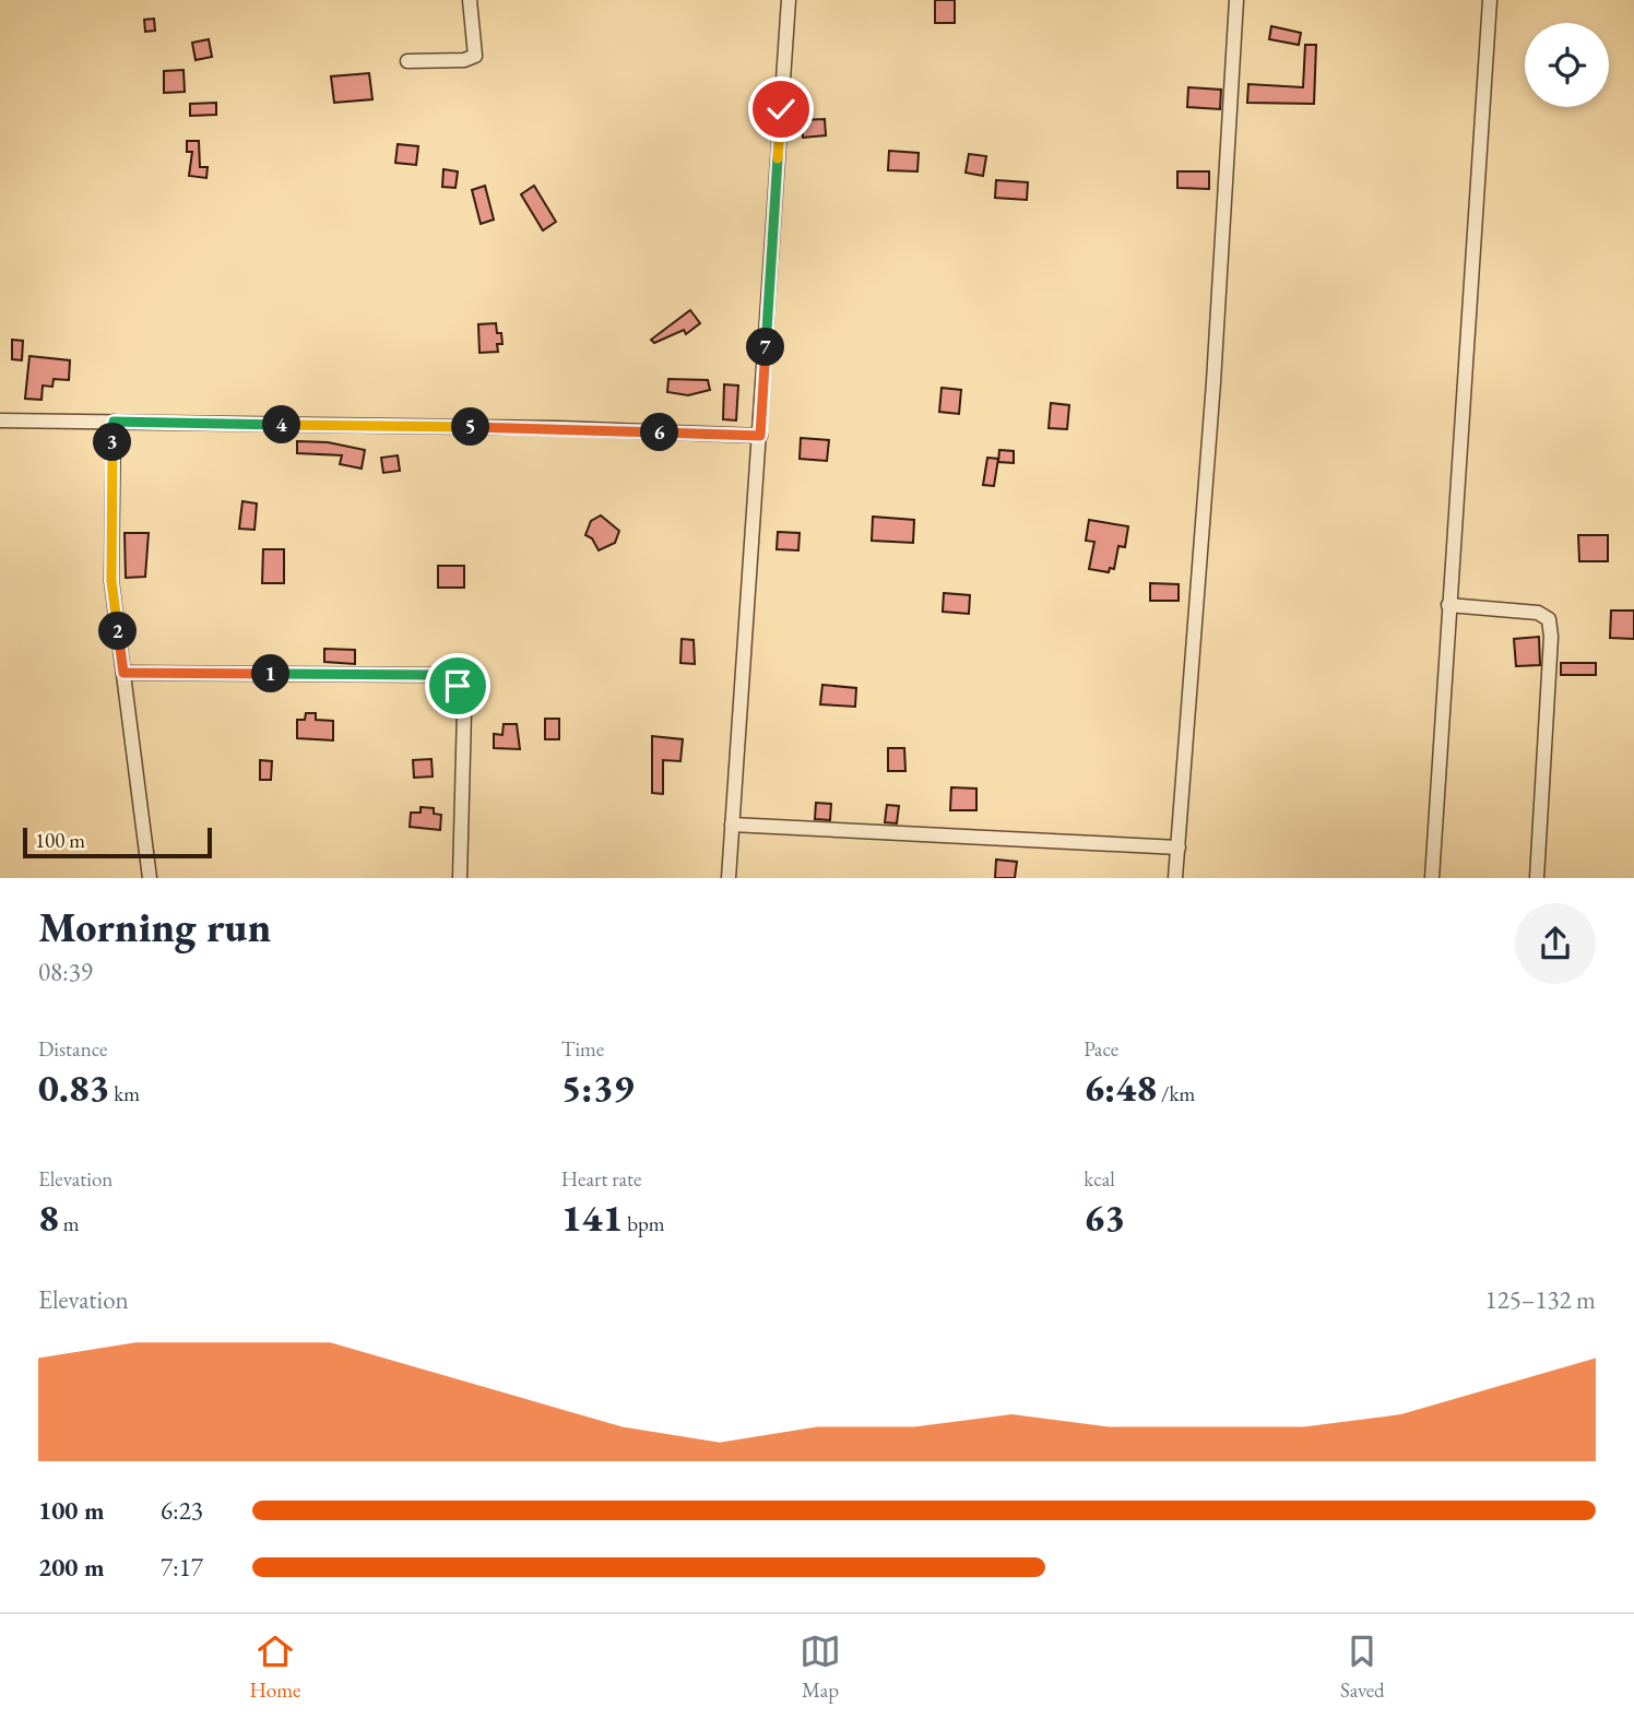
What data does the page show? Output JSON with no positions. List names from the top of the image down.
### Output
{
  "scale_bar": "100 m",
  "page": {
    "pins": [
      "7",
      "4",
      "5",
      "6",
      "3",
      "2",
      "1"
    ],
    "scale": "100 m",
    "heading": ["Morning run", "08:39"],
    "stats": [
      ["Distance", "0.83 km"],
      ["Time", "5:39"],
      ["Pace", "6:48 /km"],
      ["Elevation", "8 m"],
      ["Heart rate", "141 bpm"],
      ["kcal", "63"]
    ],
    "chart": ["Elevation", "125–132 m"],
    "list": [
      {
        "name": "100 m",
        "note": "6:23"
      },
      {
        "name": "200 m",
        "note": "7:17"
      }
    ],
    "tabs": ["Home", "Map", "Saved"]
  }
}
